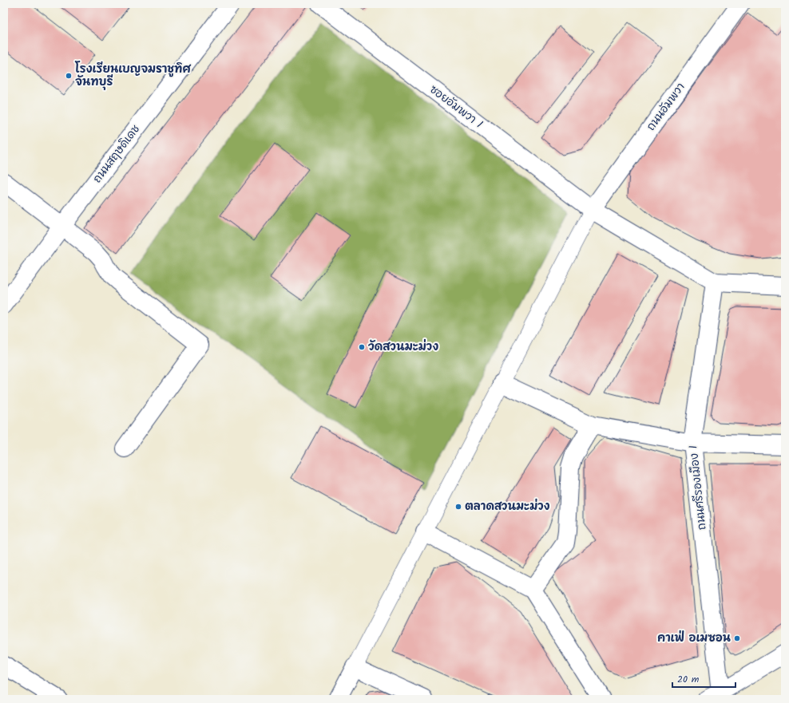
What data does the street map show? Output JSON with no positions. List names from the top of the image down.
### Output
{
  "streets": {
    "street": [
      "ซอยอัมพวา 1",
      "ถนนอัมพวา",
      "ถนนสฤษดิเดช",
      "ถนนศรีรองเมือง 1"
    ]
  },
  "crossings": [
    ["ซอยอัมพวา 1", "ถนนอัมพวา"],
    ["ซอยอัมพวา 1", "ถนนศรีรองเมือง 1"]
  ],
  "places": [
    "โรงเรียนเบญจมราชูทิศ จันทบุรี",
    "วัดสวนมะม่วง",
    "ตลาดสวนมะม่วง",
    "คาเฟ่ อเมซอน"
  ],
  "scale_bar": "20 m"
}
